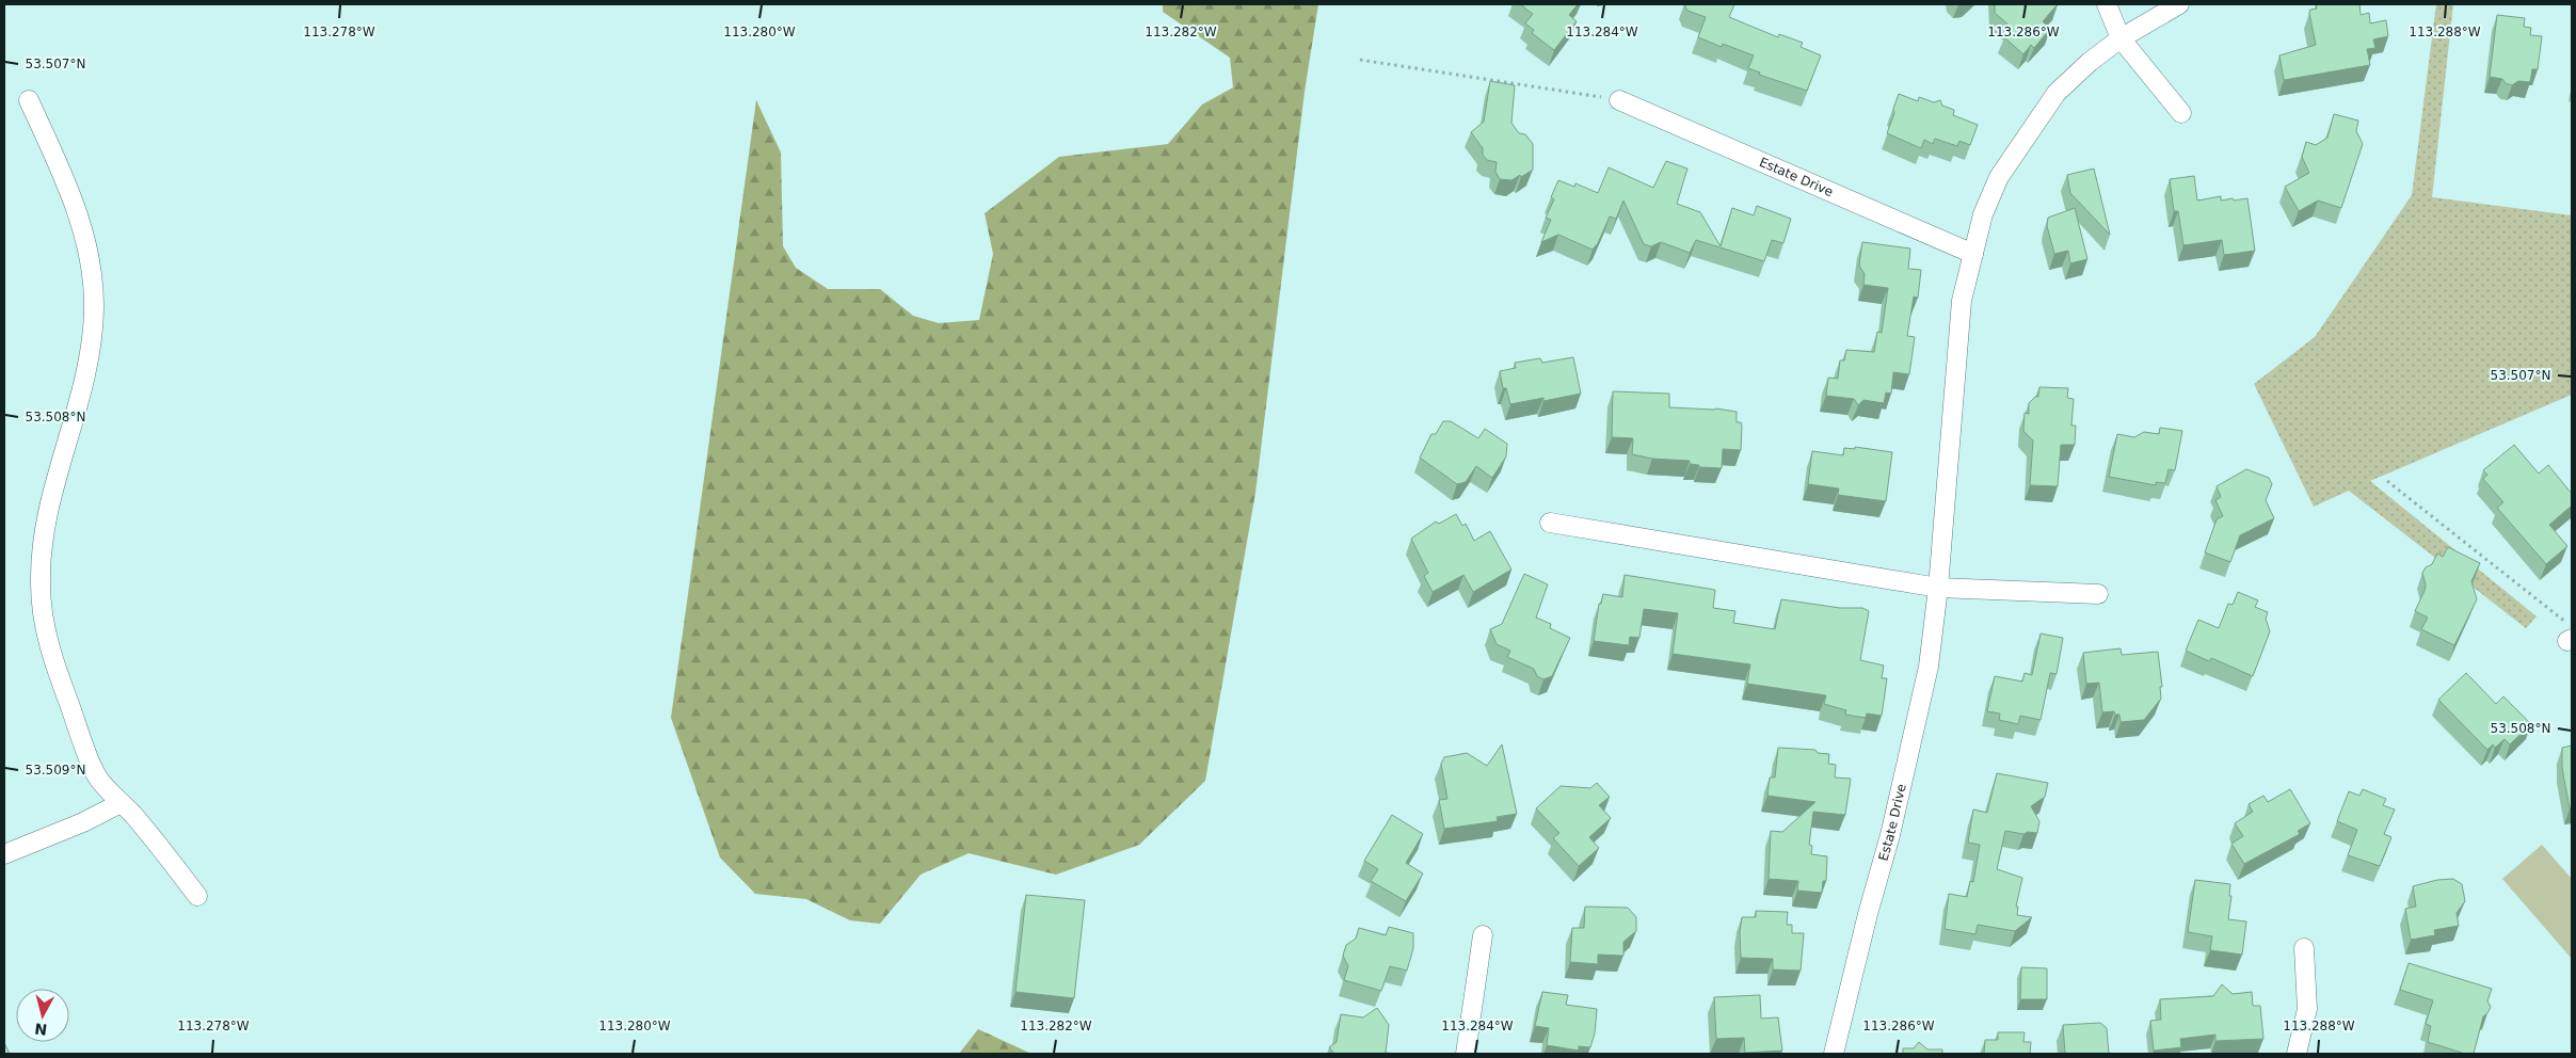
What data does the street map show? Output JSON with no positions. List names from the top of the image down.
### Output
{
  "streets": {
    "street": ["Estate Drive"]
  },
  "north": "bottom",
  "coordinates": [
    "113.278°W",
    "113.280°W",
    "113.282°W",
    "113.284°W",
    "113.286°W",
    "113.288°W",
    "53.507°N",
    "53.508°N",
    "53.509°N"
  ]
}
